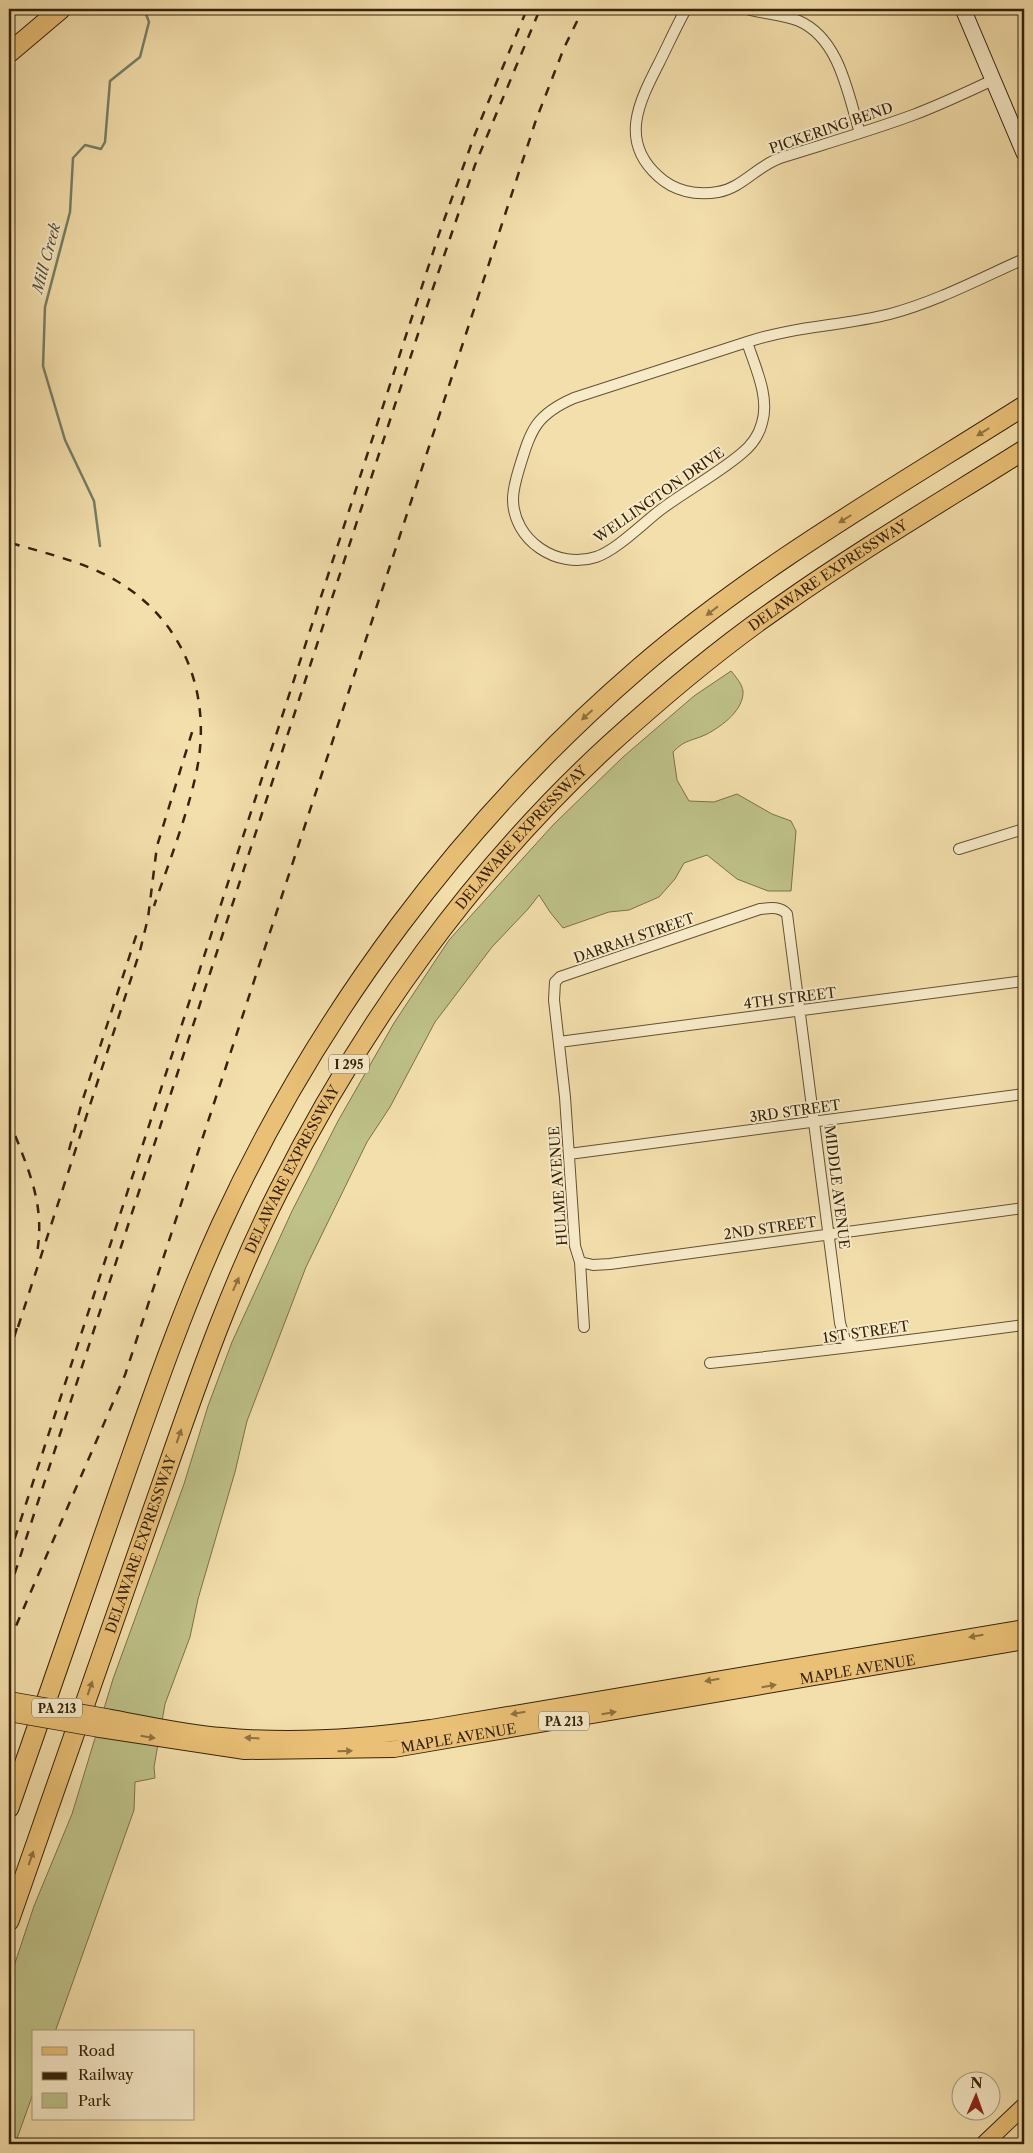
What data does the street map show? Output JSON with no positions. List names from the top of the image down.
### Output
{
  "streets": {
    "highway": ["DELAWARE EXPRESSWAY", "I 295"],
    "main road": ["MAPLE AVENUE", "PA 213"],
    "street": [
      "PICKERING BEND",
      "WELLINGTON DRIVE",
      "DARRAH STREET",
      "4TH STREET",
      "3RD STREET",
      "HULME AVENUE",
      "MIDDLE AVENUE",
      "2ND STREET",
      "1ST STREET"
    ]
  },
  "crossings": [
    ["DARRAH STREET", "4TH STREET"],
    ["DARRAH STREET", "HULME AVENUE"],
    ["DARRAH STREET", "MIDDLE AVENUE"],
    ["4TH STREET", "HULME AVENUE"],
    ["4TH STREET", "MIDDLE AVENUE"],
    ["3RD STREET", "HULME AVENUE"],
    ["3RD STREET", "MIDDLE AVENUE"],
    ["HULME AVENUE", "2ND STREET"],
    ["MIDDLE AVENUE", "2ND STREET"],
    ["MIDDLE AVENUE", "1ST STREET"]
  ],
  "water": ["Mill Creek"],
  "legend": ["Road", "Railway", "Park"],
  "north": "top"
}
